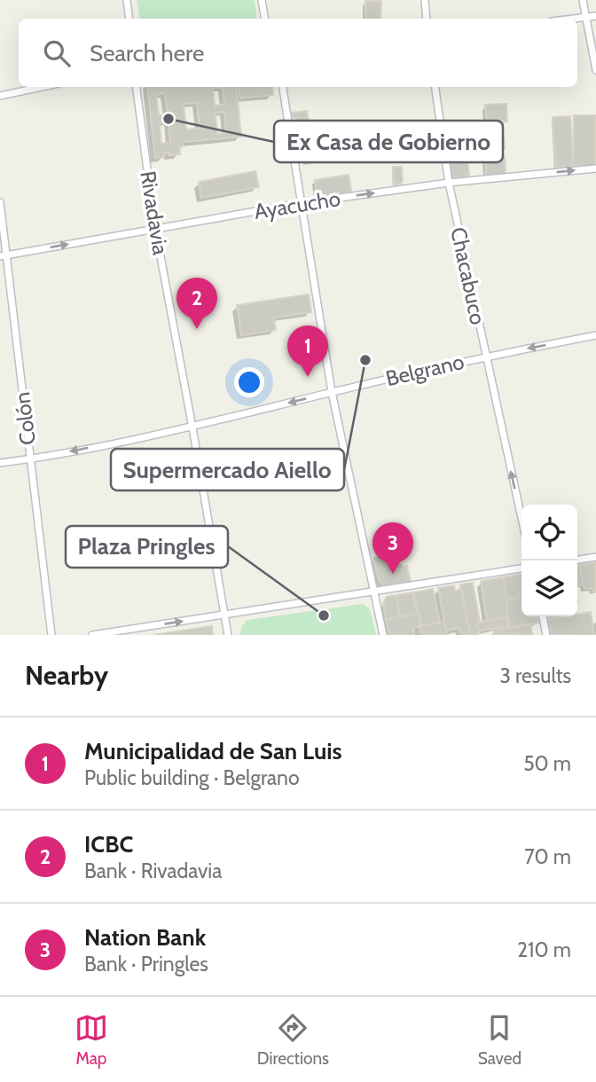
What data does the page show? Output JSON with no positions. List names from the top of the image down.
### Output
{
  "streets": {
    "street": [
      "Ayacucho",
      "Rivadavia",
      "Chacabuco",
      "Belgrano",
      "Colón"
    ]
  },
  "crossings": [
    ["Ayacucho", "Rivadavia"],
    ["Ayacucho", "Chacabuco"],
    ["Ayacucho", "Colón"],
    ["Rivadavia", "Belgrano"],
    ["Chacabuco", "Belgrano"],
    ["Belgrano", "Colón"]
  ],
  "one_way": ["Ayacucho", "Chacabuco", "Belgrano"],
  "places": ["Ex Casa de Gobierno", "Supermercado Aiello", "Plaza Pringles"],
  "page": {
    "search": "Search here",
    "pins": ["2", "1", "3"],
    "heading": ["Nearby", "3 results"],
    "list": [
      {
        "mark": "1",
        "name": "Municipalidad de San Luis",
        "note": "Public building · Belgrano",
        "value": "50 m"
      },
      {
        "mark": "2",
        "name": "ICBC",
        "note": "Bank · Rivadavia",
        "value": "70 m"
      },
      {
        "mark": "3",
        "name": "Nation Bank",
        "note": "Bank · Pringles",
        "value": "210 m"
      }
    ],
    "nav": ["Map", "Directions", "Saved"]
  }
}
